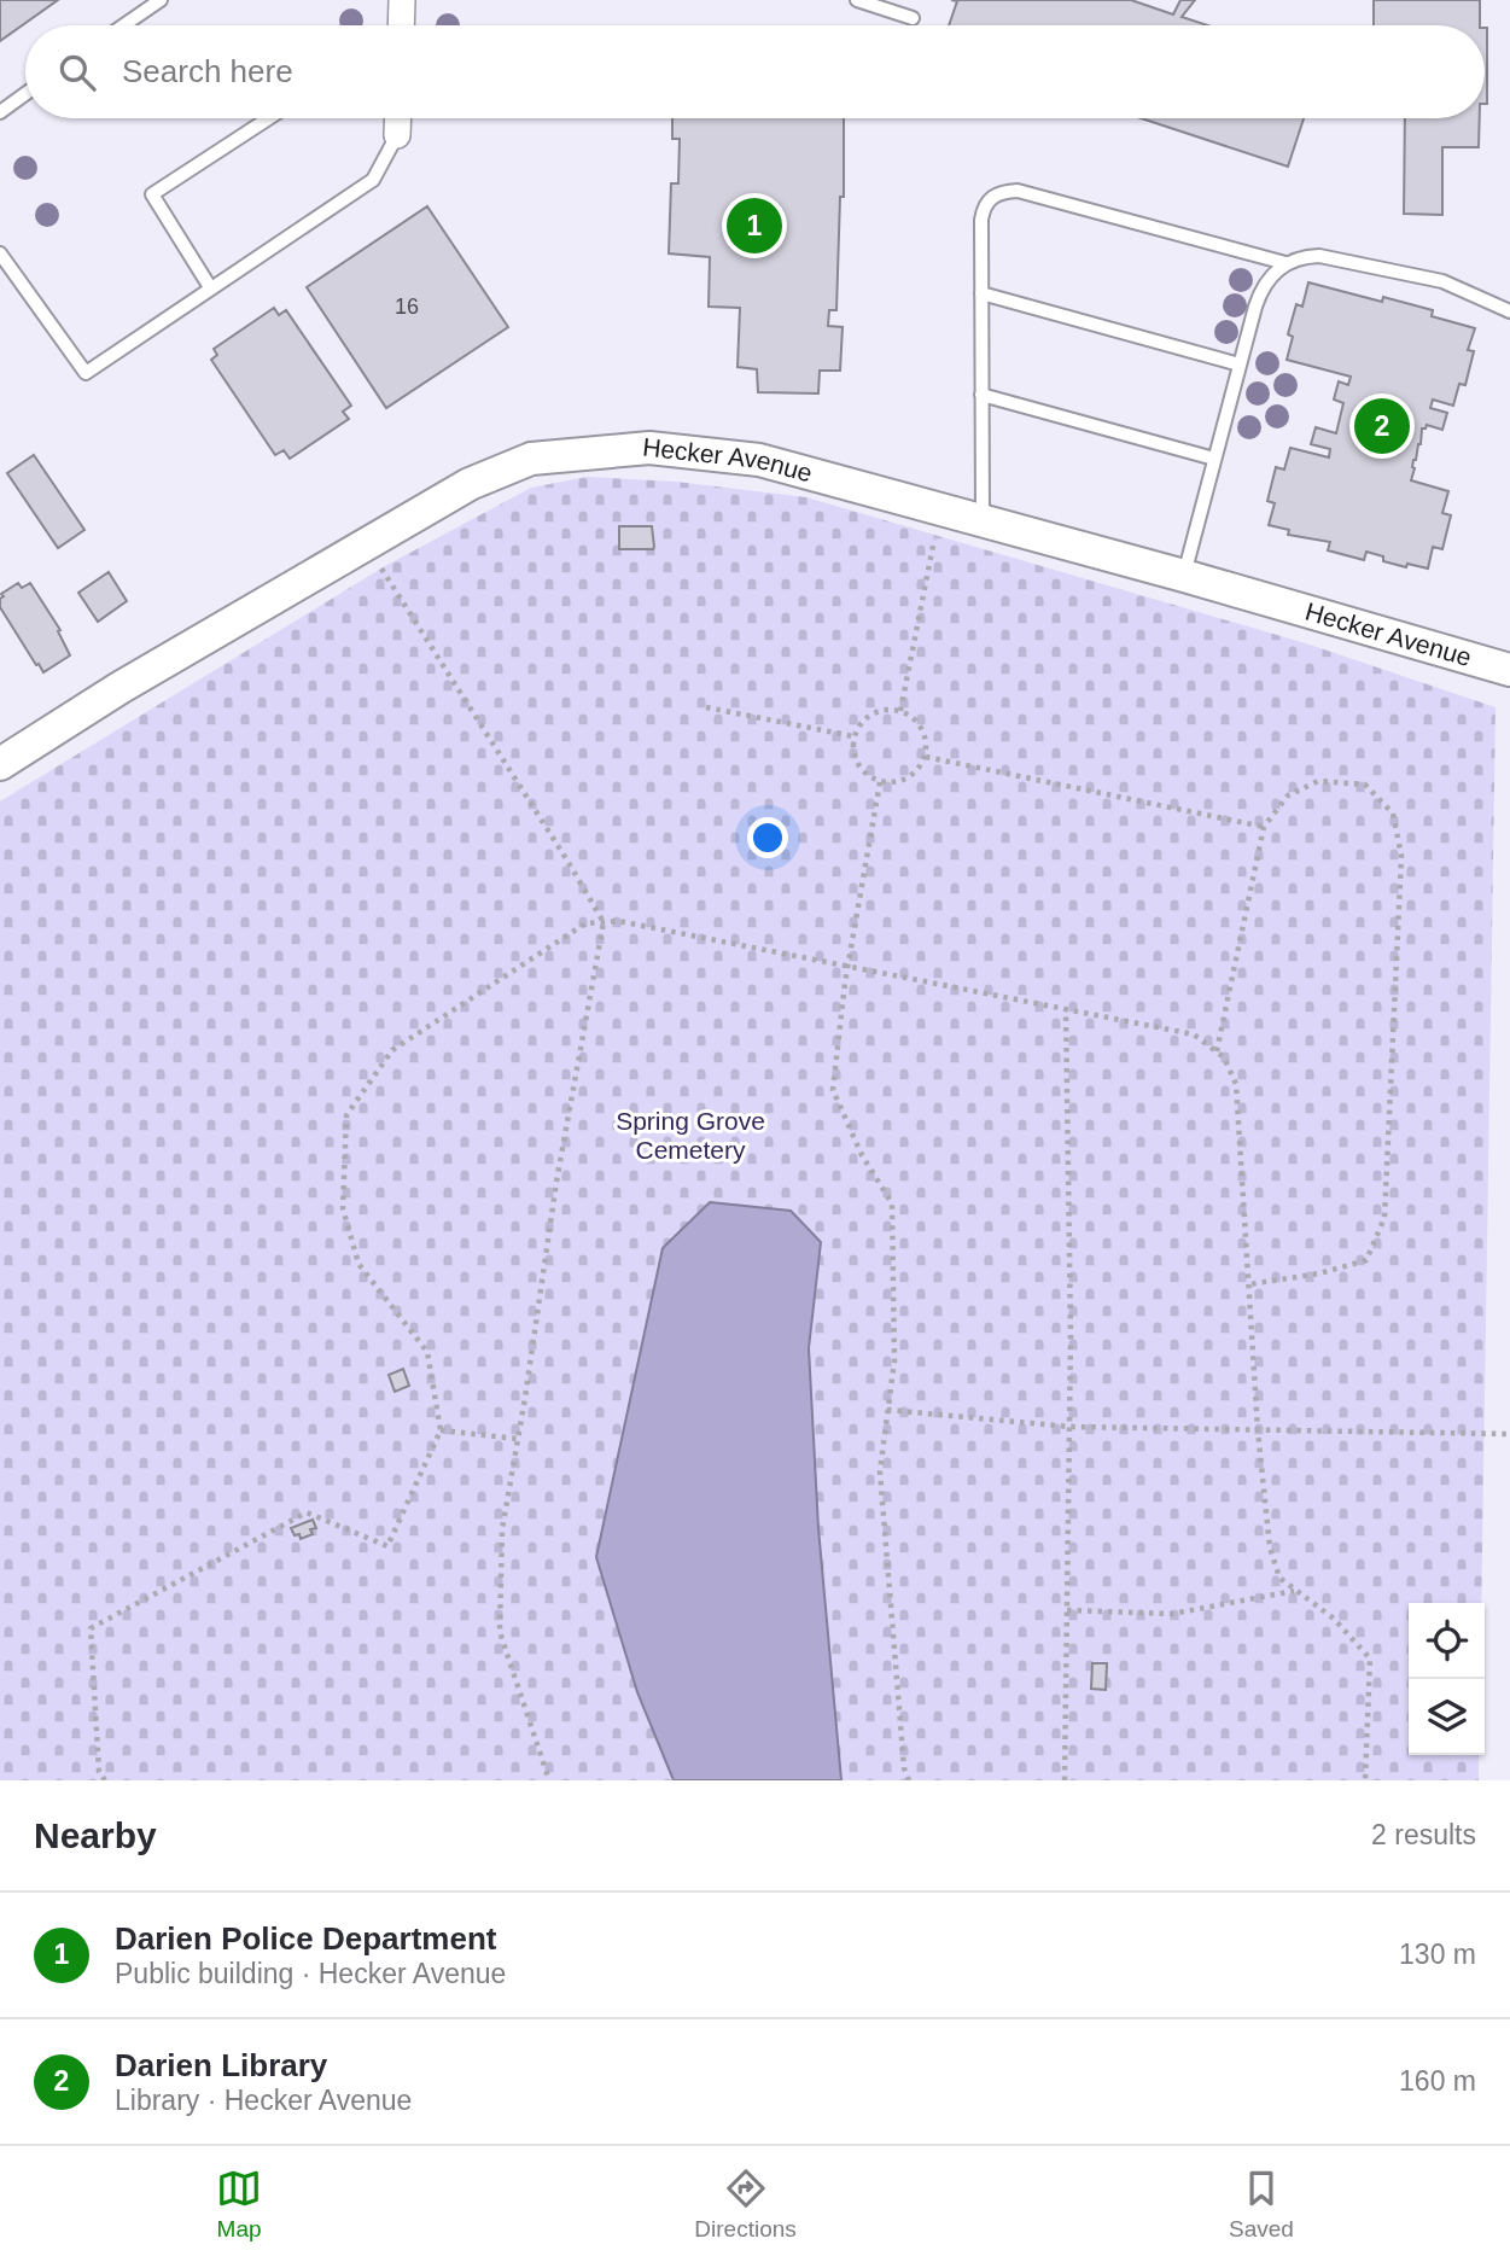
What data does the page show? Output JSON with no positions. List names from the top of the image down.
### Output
{
  "streets": {
    "street": ["Hecker Avenue"]
  },
  "parks": ["Spring Grove Cemetery"],
  "house_numbers": ["16"],
  "page": {
    "search": "Search here",
    "pins": ["1", "2"],
    "heading": ["Nearby", "2 results"],
    "list": [
      {
        "mark": "1",
        "name": "Darien Police Department",
        "note": "Public building · Hecker Avenue",
        "value": "130 m"
      },
      {
        "mark": "2",
        "name": "Darien Library",
        "note": "Library · Hecker Avenue",
        "value": "160 m"
      }
    ],
    "nav": ["Map", "Directions", "Saved"]
  }
}
